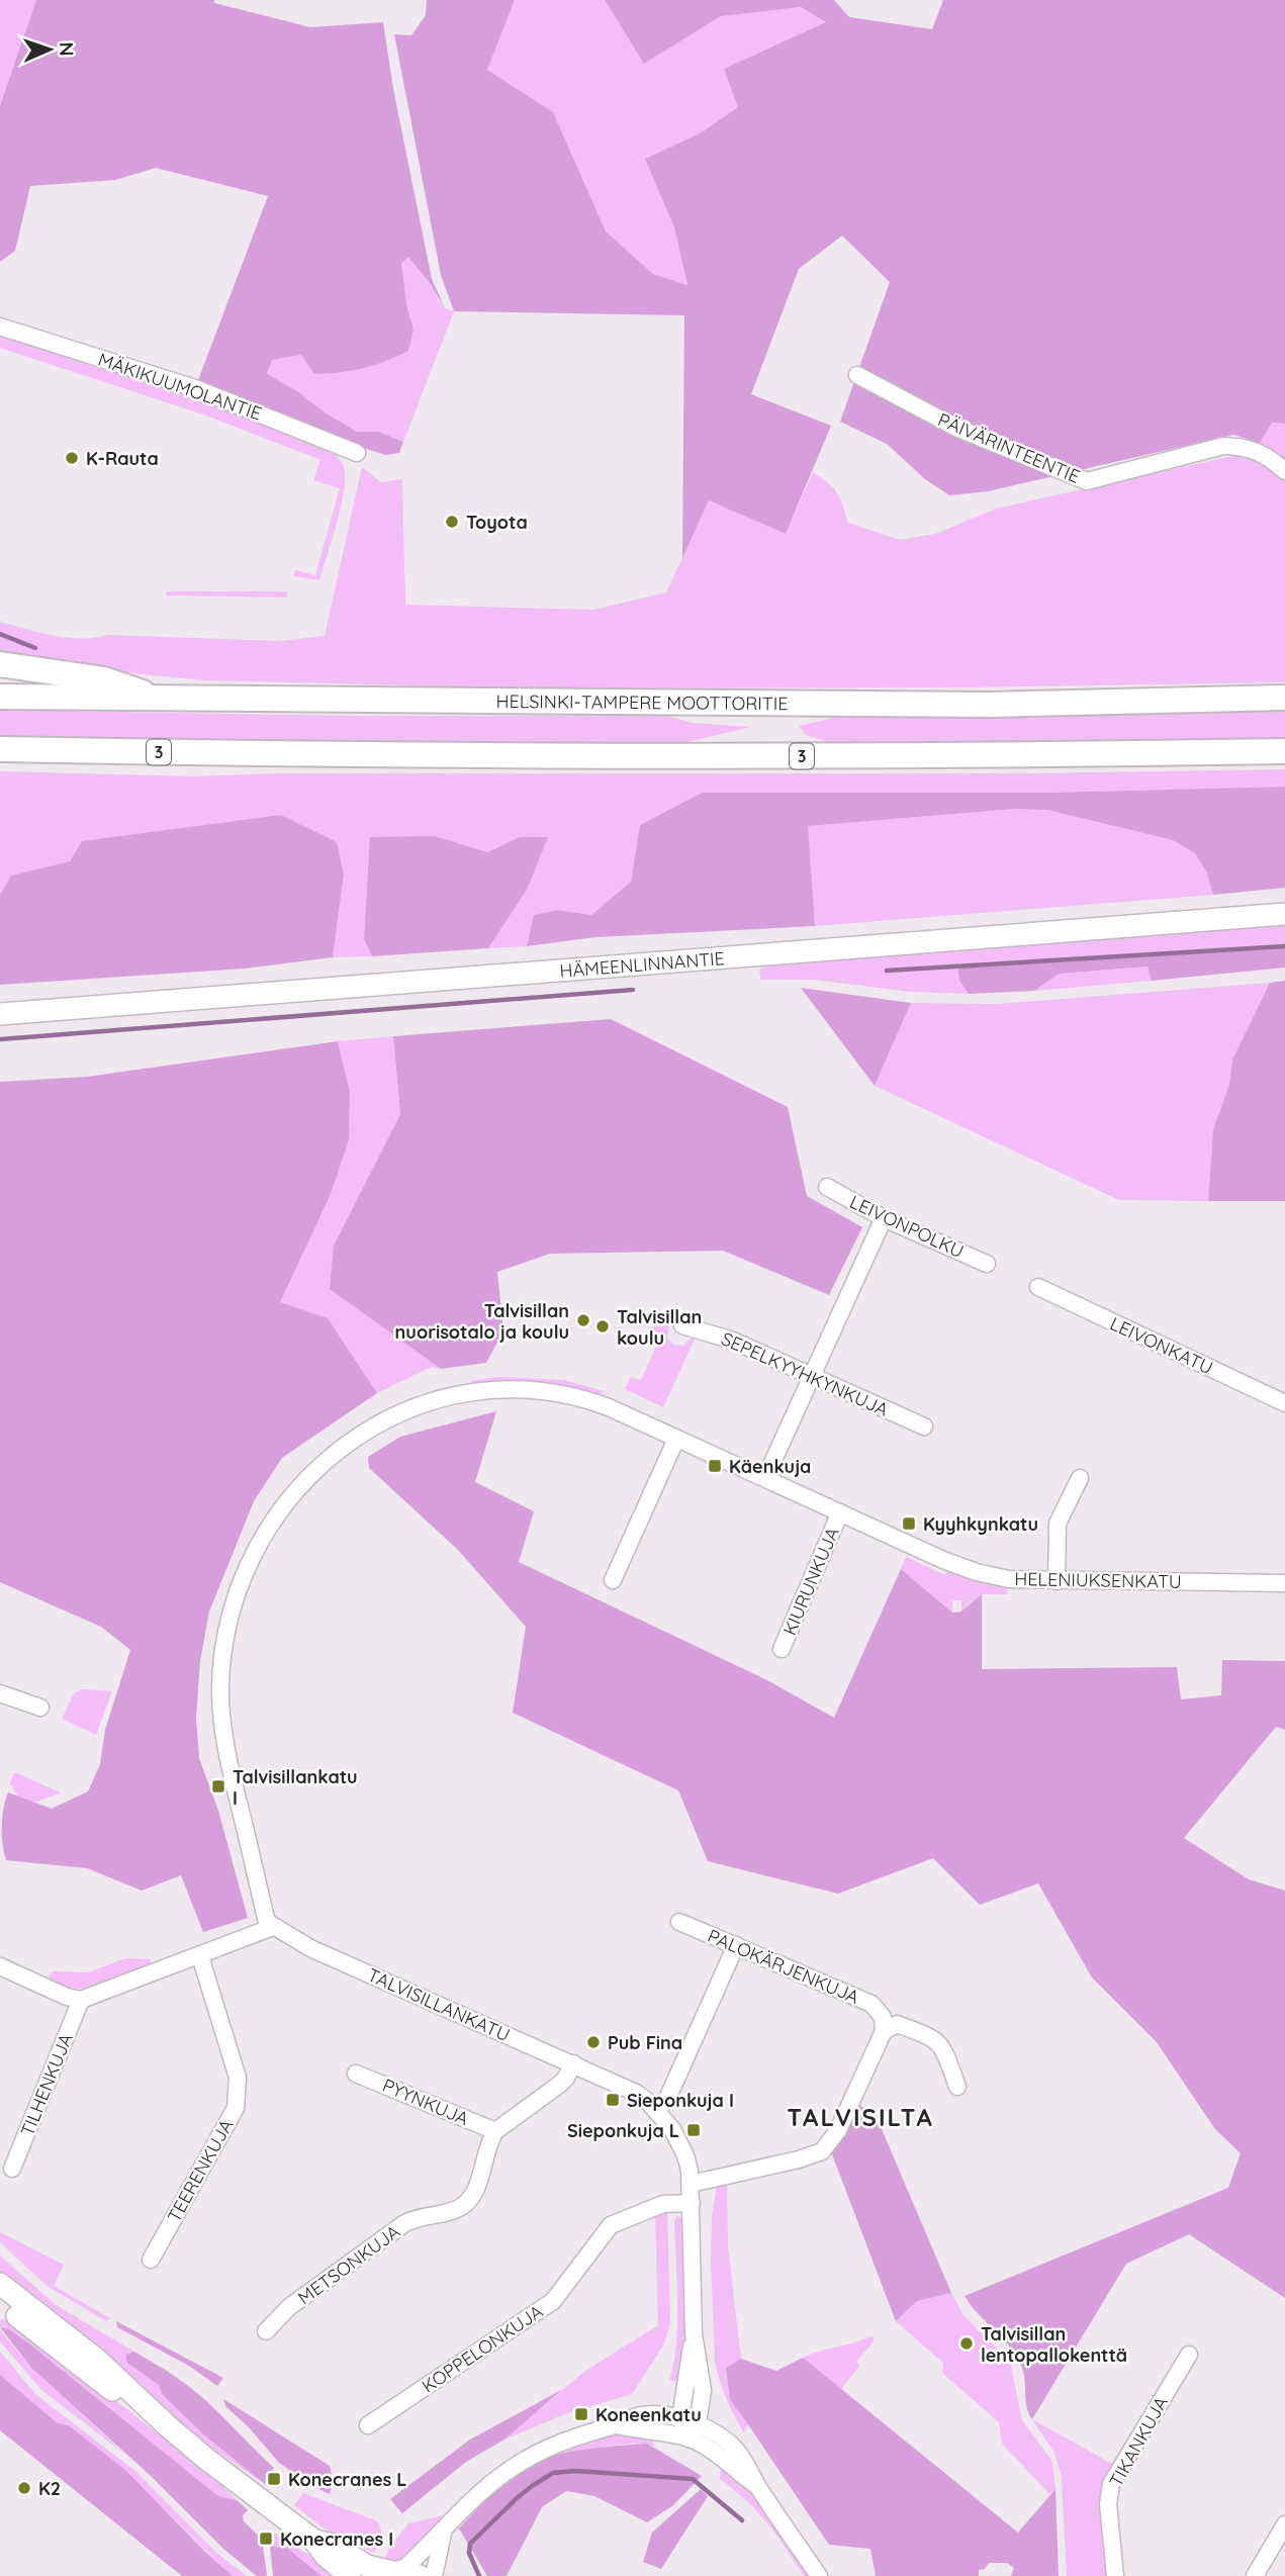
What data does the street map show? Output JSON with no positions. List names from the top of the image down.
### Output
{
  "streets": {
    "highway": ["HELSINKI-TAMPERE MOOTTORITIE", "3"],
    "main road": ["HÄMEENLINNANTIE"],
    "street": [
      "MÄKIKUUMOLANTIE",
      "PÄIVÄRINTEENTIE",
      "LEIVONPOLKU",
      "LEIVONKATU",
      "SEPELKYYHKYNKUJA",
      "HELENIUKSENKATU",
      "KIURUNKUJA",
      "PALOKÄRJENKUJA",
      "TALVISILLANKATU",
      "TILHENKUJA",
      "PYYNKUJA",
      "TEERENKUJA",
      "METSONKUJA",
      "KOPPELONKUJA",
      "TIKANKUJA"
    ]
  },
  "crossings": [
    ["HELENIUKSENKATU", "KIURUNKUJA"],
    ["HELENIUKSENKATU", "TALVISILLANKATU"],
    ["TALVISILLANKATU", "KOPPELONKUJA"],
    ["PYYNKUJA", "METSONKUJA"]
  ],
  "districts": ["TALVISILTA"],
  "places": {
    "other": [
      "K-Rauta",
      "Toyota",
      "Talvisillan nuorisotalo ja koulu",
      "Talvisillan koulu",
      "Pub Fina",
      "Talvisillan lentopallokenttä",
      "K2"
    ],
    "transit": [
      "Käenkuja",
      "Kyyhkynkatu",
      "Talvisillankatu I",
      "Sieponkuja I",
      "Sieponkuja L",
      "Koneenkatu",
      "Konecranes L",
      "Konecranes I"
    ]
  },
  "north": "right"
}
